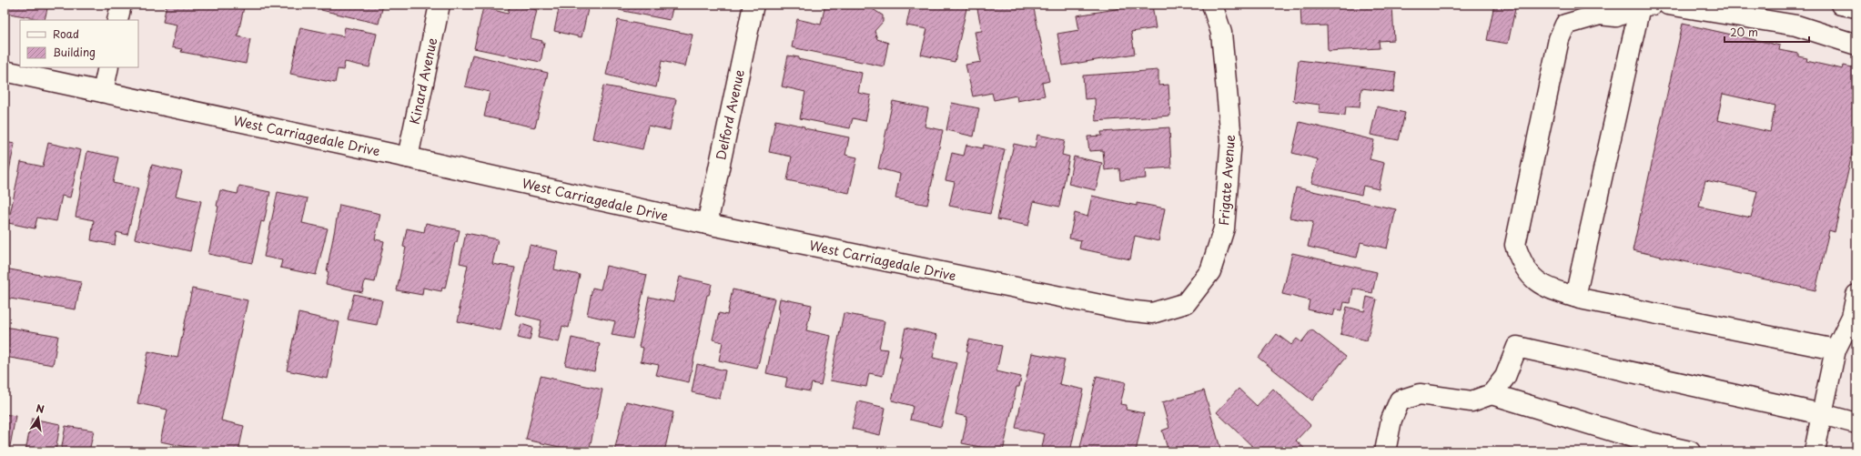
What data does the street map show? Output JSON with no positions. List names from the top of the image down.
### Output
{
  "streets": {
    "street": [
      "Kinard Avenue",
      "Delford Avenue",
      "West Carriagedale Drive",
      "Frigate Avenue"
    ]
  },
  "crossings": [
    ["Kinard Avenue", "West Carriagedale Drive"],
    ["Delford Avenue", "West Carriagedale Drive"],
    ["West Carriagedale Drive", "Frigate Avenue"]
  ],
  "legend": ["Road", "Building"],
  "scale_bar": "20 m",
  "north": "top"
}
